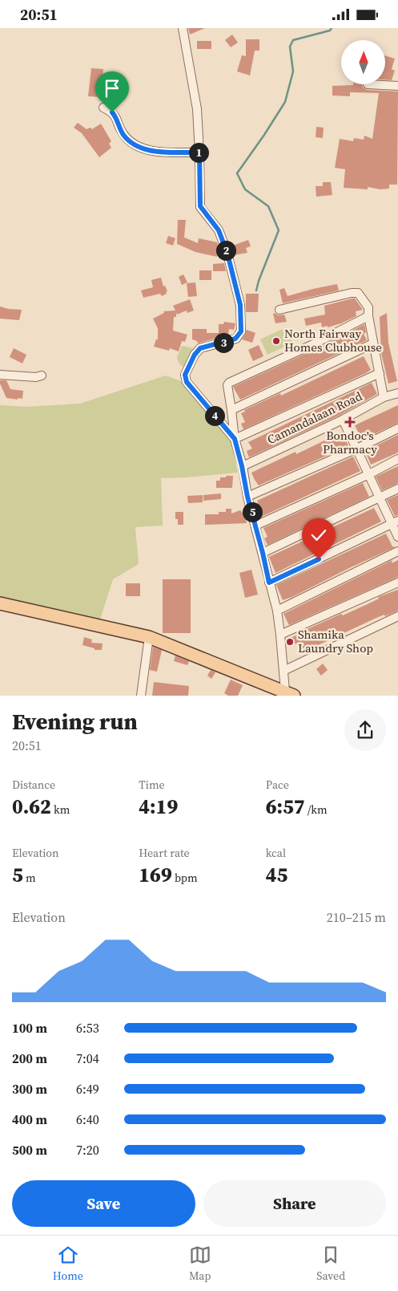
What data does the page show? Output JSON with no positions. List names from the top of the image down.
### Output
{
  "streets": {
    "street": ["Camandalaan Road"]
  },
  "places": {
    "other": ["North Fairway Homes Clubhouse", "Shamika Laundry Shop"],
    "health": ["Bondoc's Pharmacy"]
  },
  "north": "top",
  "page": {
    "status": "20:51",
    "pins": [
      "1",
      "2",
      "3",
      "4",
      "5"
    ],
    "heading": ["Evening run", "20:51"],
    "stats": [
      ["Distance", "0.62 km"],
      ["Time", "4:19"],
      ["Pace", "6:57 /km"],
      ["Elevation", "5 m"],
      ["Heart rate", "169 bpm"],
      ["kcal", "45"]
    ],
    "chart": ["Elevation", "210–215 m"],
    "list": [
      {
        "name": "100 m",
        "note": "6:53"
      },
      {
        "name": "200 m",
        "note": "7:04"
      },
      {
        "name": "300 m",
        "note": "6:49"
      },
      {
        "name": "400 m",
        "note": "6:40"
      },
      {
        "name": "500 m",
        "note": "7:20"
      }
    ],
    "buttons": ["Save", "Share"],
    "tabs": ["Home", "Map", "Saved"]
  }
}
